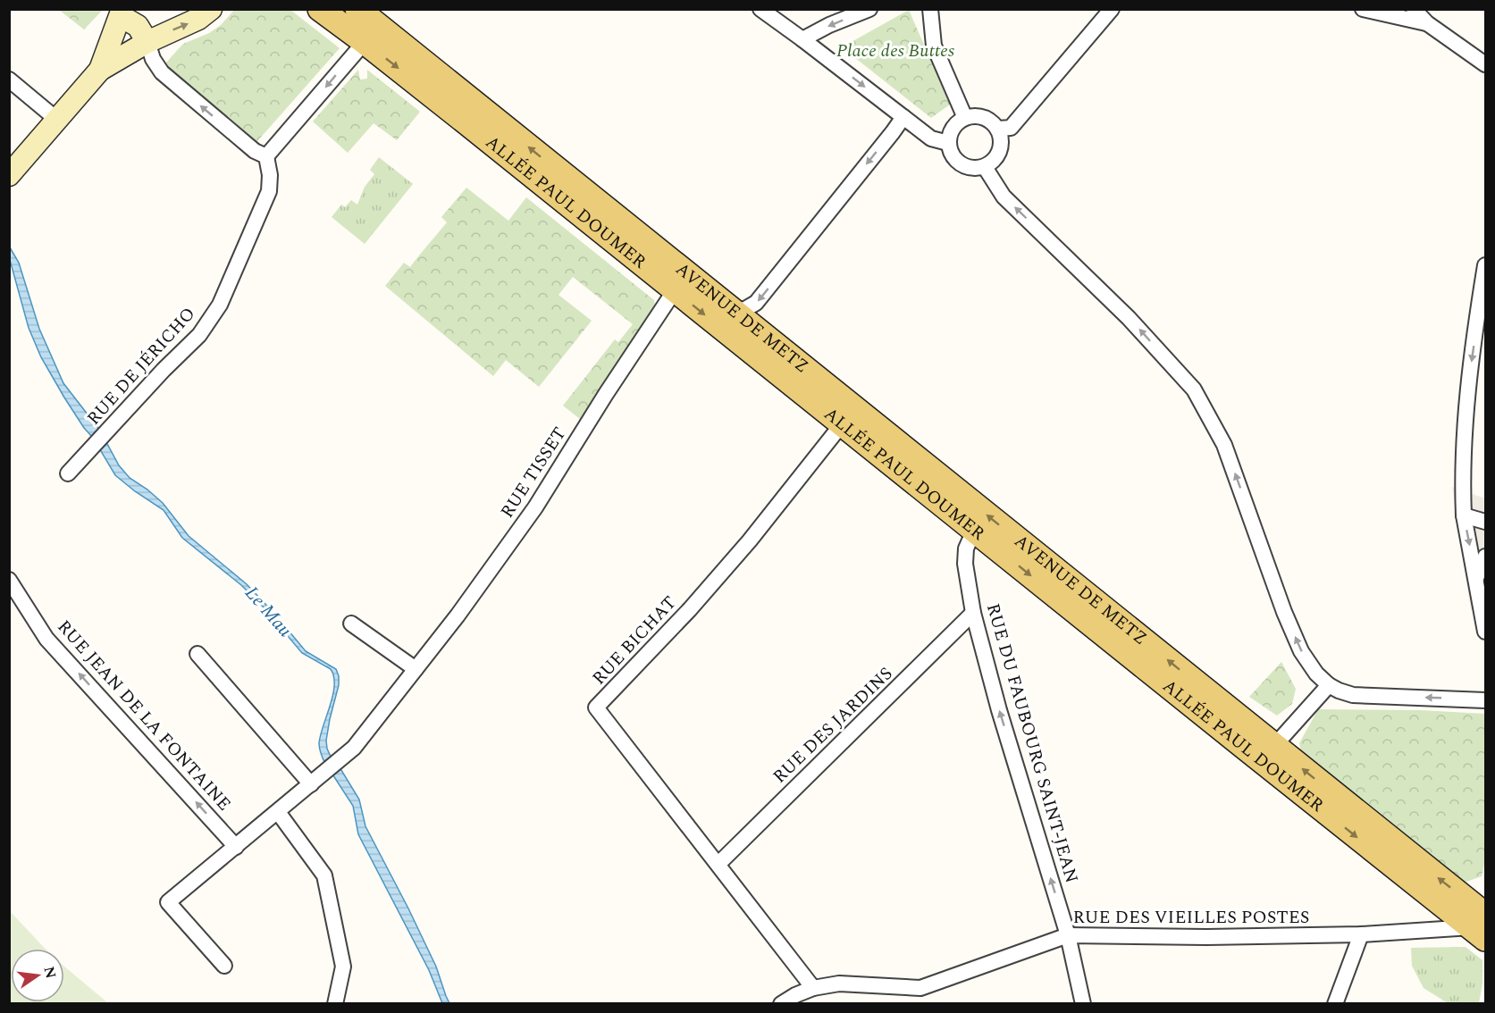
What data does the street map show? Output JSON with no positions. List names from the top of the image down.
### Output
{
  "streets": {
    "main road": ["ALLÉE PAUL DOUMER", "AVENUE DE METZ"],
    "street": [
      "RUE DE JÉRICHO",
      "RUE TISSET",
      "RUE BICHAT",
      "RUE JEAN DE LA FONTAINE",
      "RUE DES JARDINS",
      "RUE DU FAUBOURG SAINT-JEAN",
      "RUE DES VIEILLES POSTES"
    ]
  },
  "crossings": [
    ["ALLÉE PAUL DOUMER", "AVENUE DE METZ"],
    ["ALLÉE PAUL DOUMER", "RUE TISSET"],
    ["ALLÉE PAUL DOUMER", "RUE BICHAT"],
    ["ALLÉE PAUL DOUMER", "RUE DU FAUBOURG SAINT-JEAN"],
    ["ALLÉE PAUL DOUMER", "RUE DES VIEILLES POSTES"],
    ["AVENUE DE METZ", "RUE DES VIEILLES POSTES"],
    ["RUE TISSET", "RUE JEAN DE LA FONTAINE"],
    ["RUE BICHAT", "RUE DES JARDINS"],
    ["RUE BICHAT", "RUE DES VIEILLES POSTES"],
    ["RUE DES JARDINS", "RUE DU FAUBOURG SAINT-JEAN"],
    ["RUE DU FAUBOURG SAINT-JEAN", "RUE DES VIEILLES POSTES"]
  ],
  "one_way": ["AVENUE DE METZ", "RUE DU FAUBOURG SAINT-JEAN"],
  "water": ["Le Mau"],
  "parks": ["Place des Buttes"],
  "north": "right"
}
